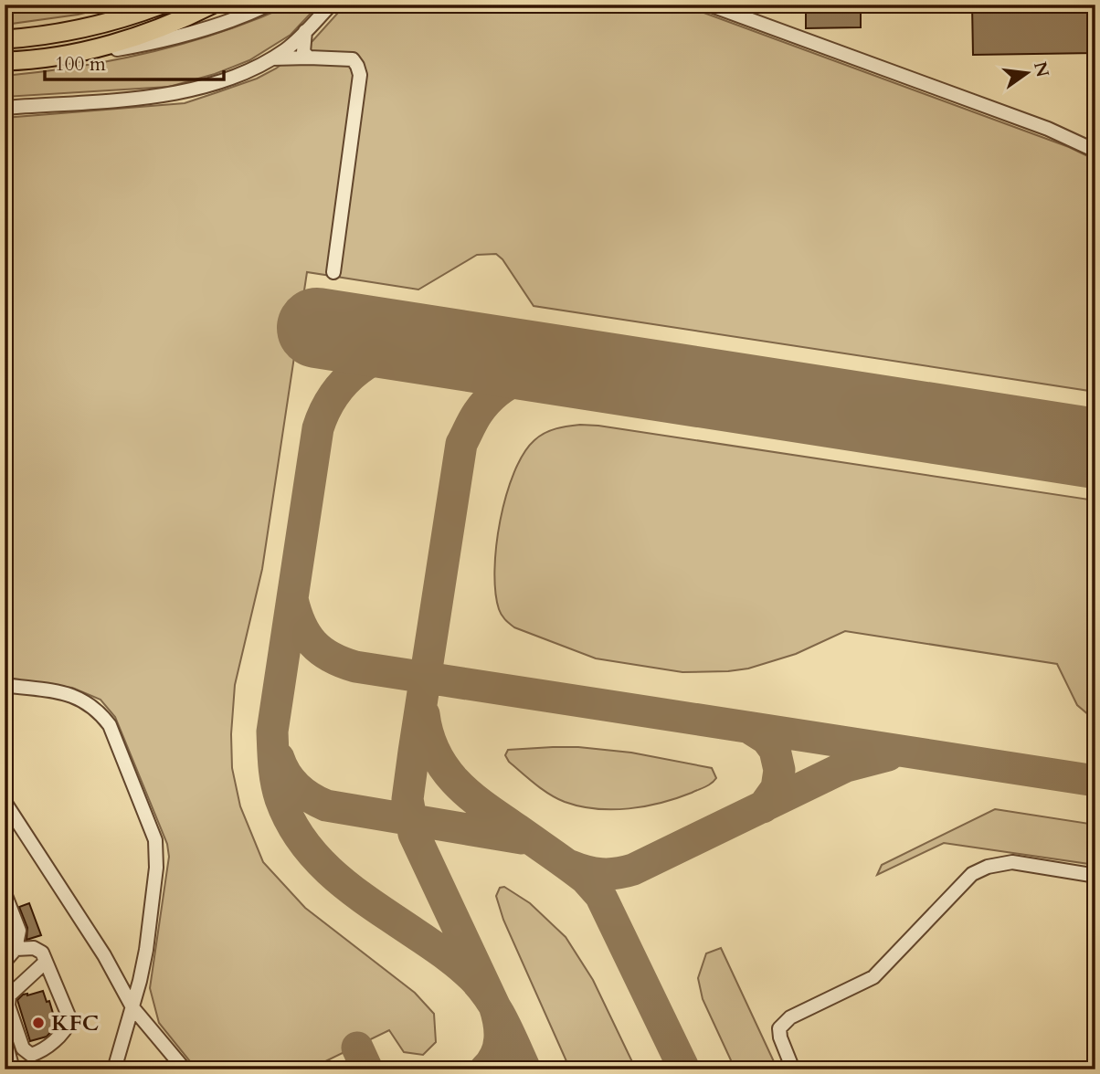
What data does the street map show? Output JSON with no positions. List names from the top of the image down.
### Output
{
  "places": ["KFC"],
  "scale_bar": "100 m",
  "north": "right"
}
